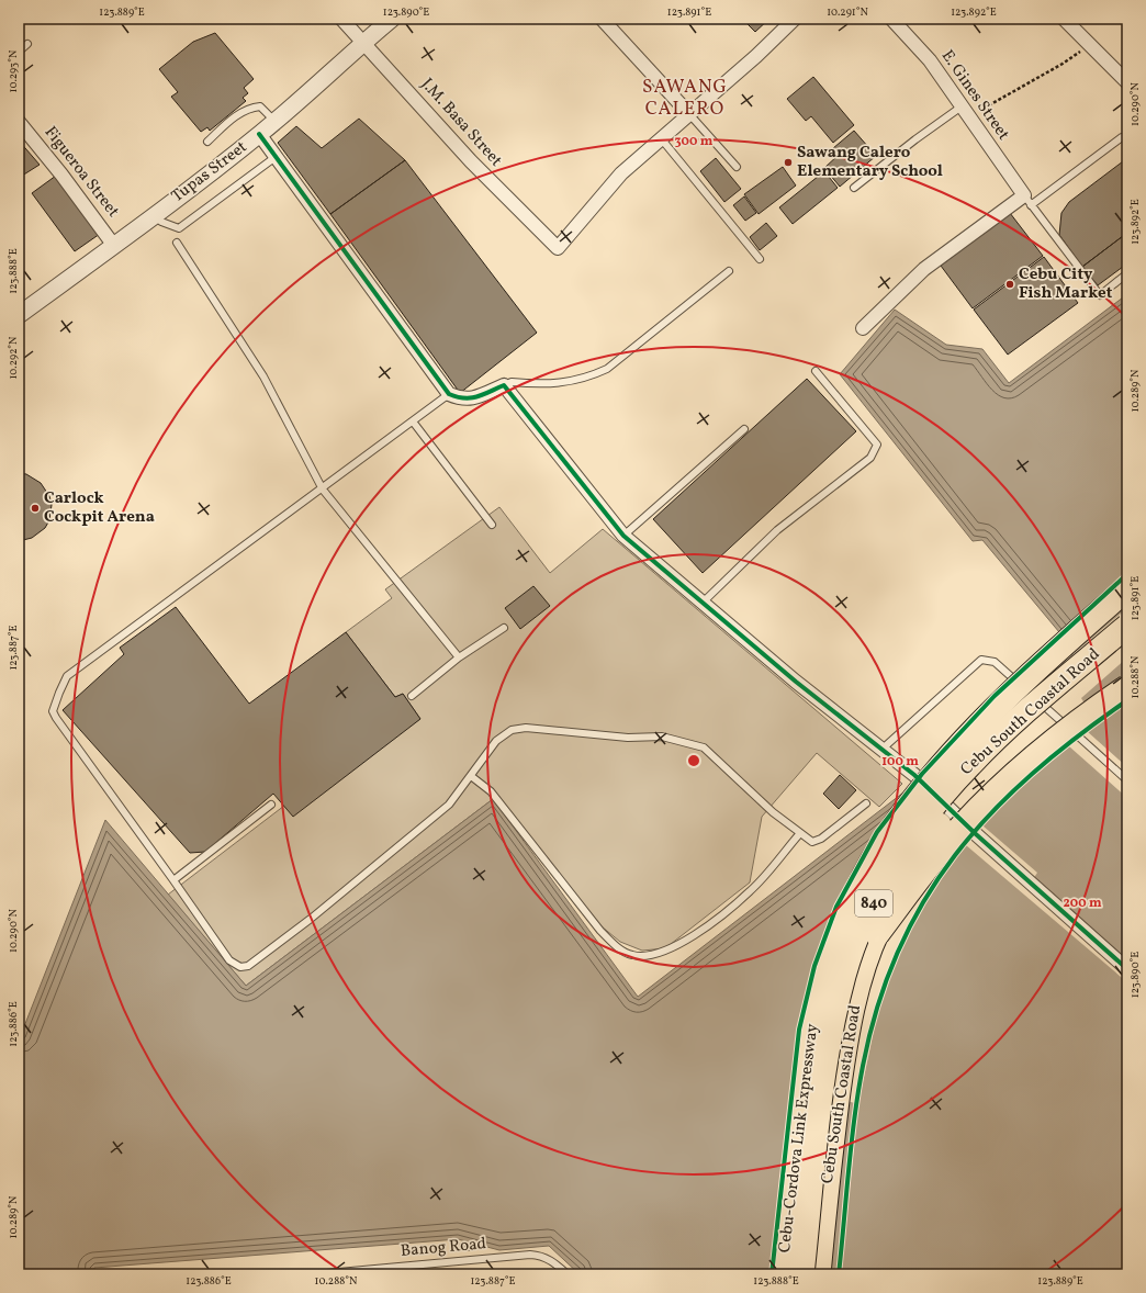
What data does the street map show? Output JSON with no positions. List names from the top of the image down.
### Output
{
  "streets": {
    "highway": ["Cebu South Coastal Road", "840", "Cebu-Cordova Link Expressway"],
    "street": [
      "E. Gines Street",
      "J.M. Basa Street",
      "Figueroa Street",
      "Tupas Street"
    ],
    "lane": ["Banog Road"]
  },
  "crossings": [
    ["J.M. Basa Street", "Tupas Street"],
    ["Figueroa Street", "Tupas Street"]
  ],
  "districts": ["SAWANG CALERO"],
  "places": ["Sawang Calero Elementary School", "Cebu City Fish Market", "Carlock Cockpit Arena"],
  "coordinates": [
    "123.889°E",
    "123.890°E",
    "123.891°E",
    "10.291°N",
    "123.892°E",
    "10.293°N",
    "10.290°N",
    "123.888°E",
    "10.292°N",
    "10.289°N",
    "123.887°E",
    "10.288°N",
    "123.886°E"
  ],
  "rings": ["300 m", "100 m", "200 m"]
}
